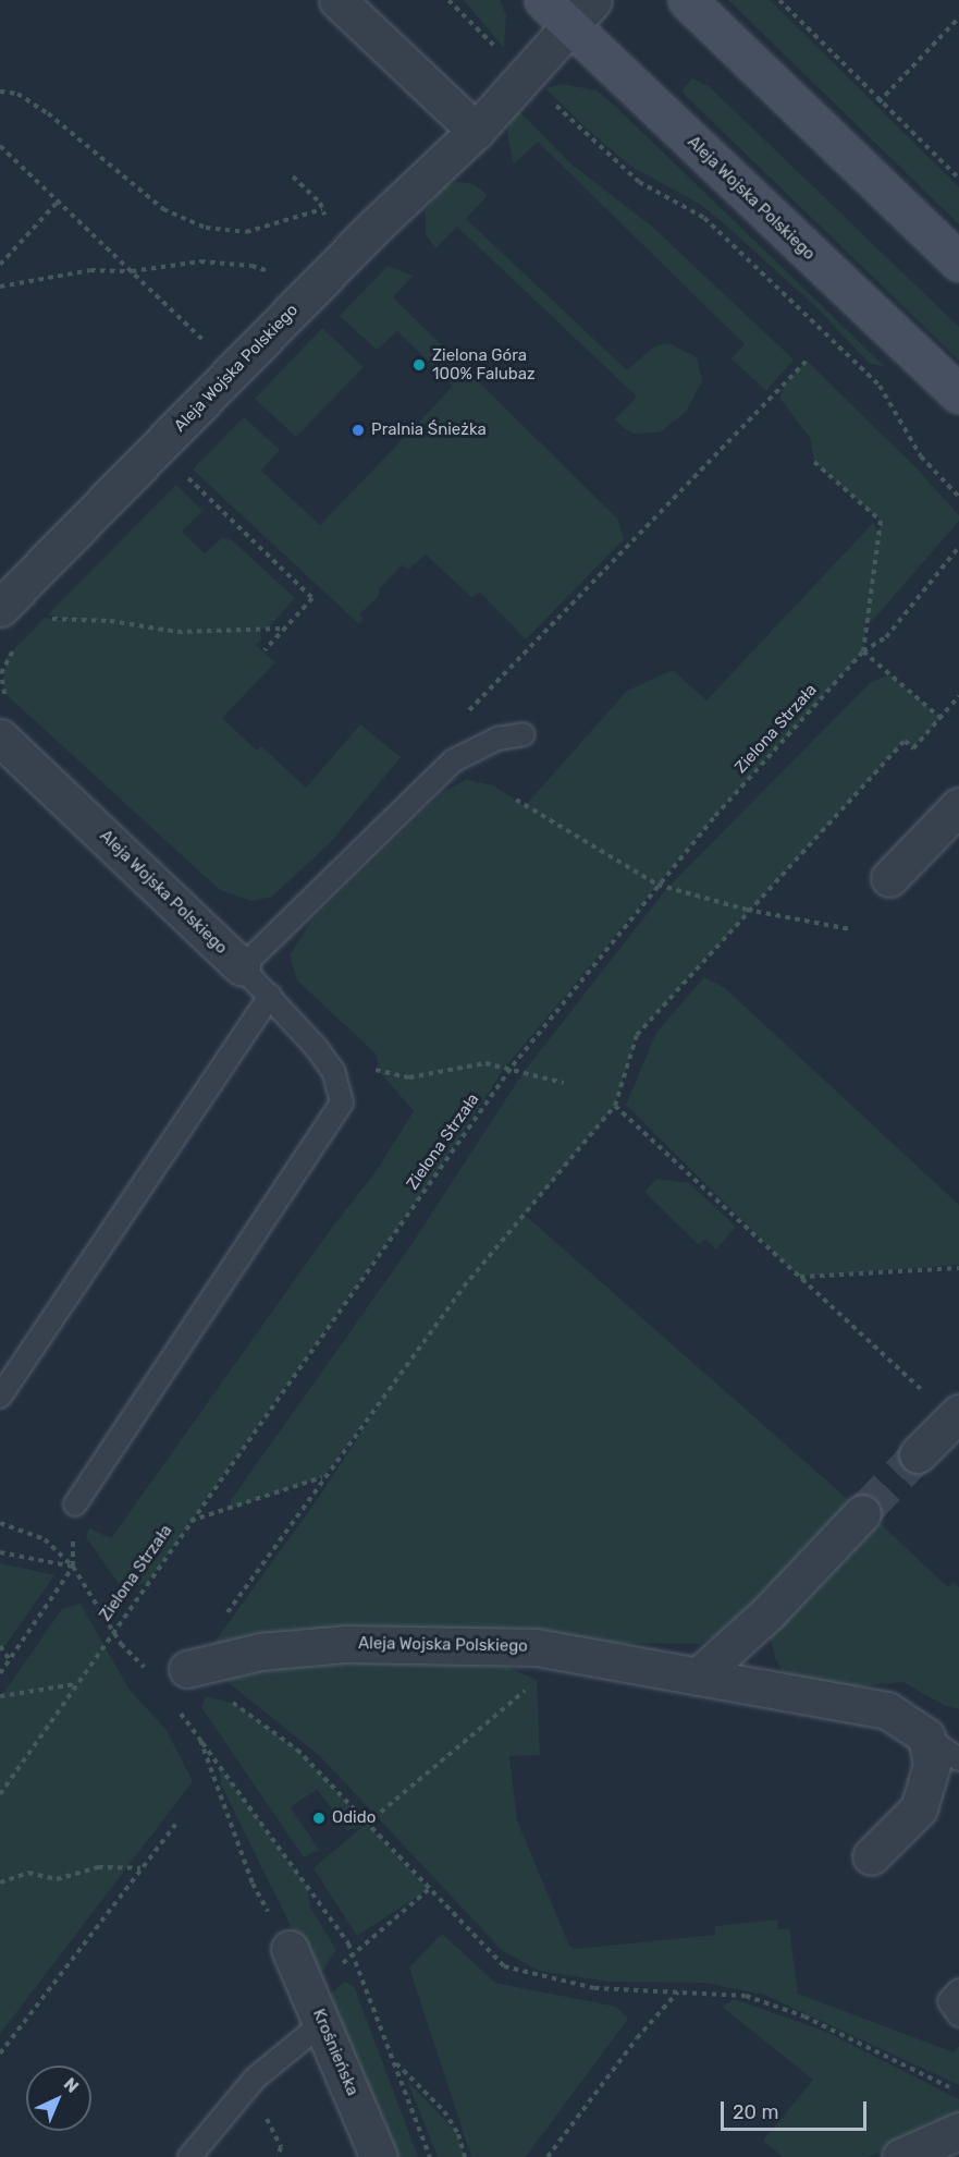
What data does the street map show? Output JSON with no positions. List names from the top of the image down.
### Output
{
  "streets": {
    "main road": ["Aleja Wojska Polskiego"],
    "street": ["Krośnieńska"],
    "path": ["Zielona Strzała"]
  },
  "places": ["Zielona Góra 100% Falubaz", "Pralnia Śnieżka", "Odido"],
  "scale_bar": "20 m",
  "north": "top right"
}
